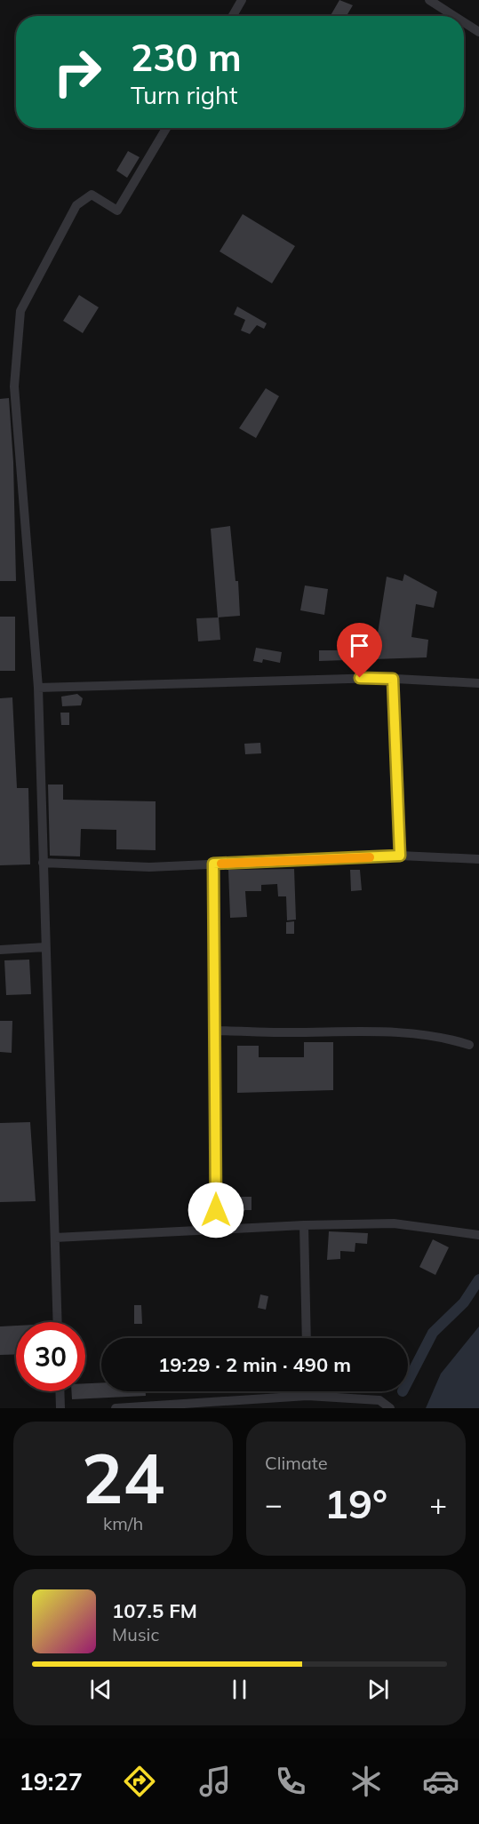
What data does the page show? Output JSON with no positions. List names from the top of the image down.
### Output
{
  "page": {
    "turn": ["230 m", "Turn right"],
    "limit": "30",
    "trip": "19:29 · 2 min · 490 m",
    "tile": [
      ["24", "km/h"],
      "Climate"
    ],
    "heat": ["−", "19°", "+"],
    "song": ["107.5 FM", "Music"],
    "tabs": "19:27"
  }
}
